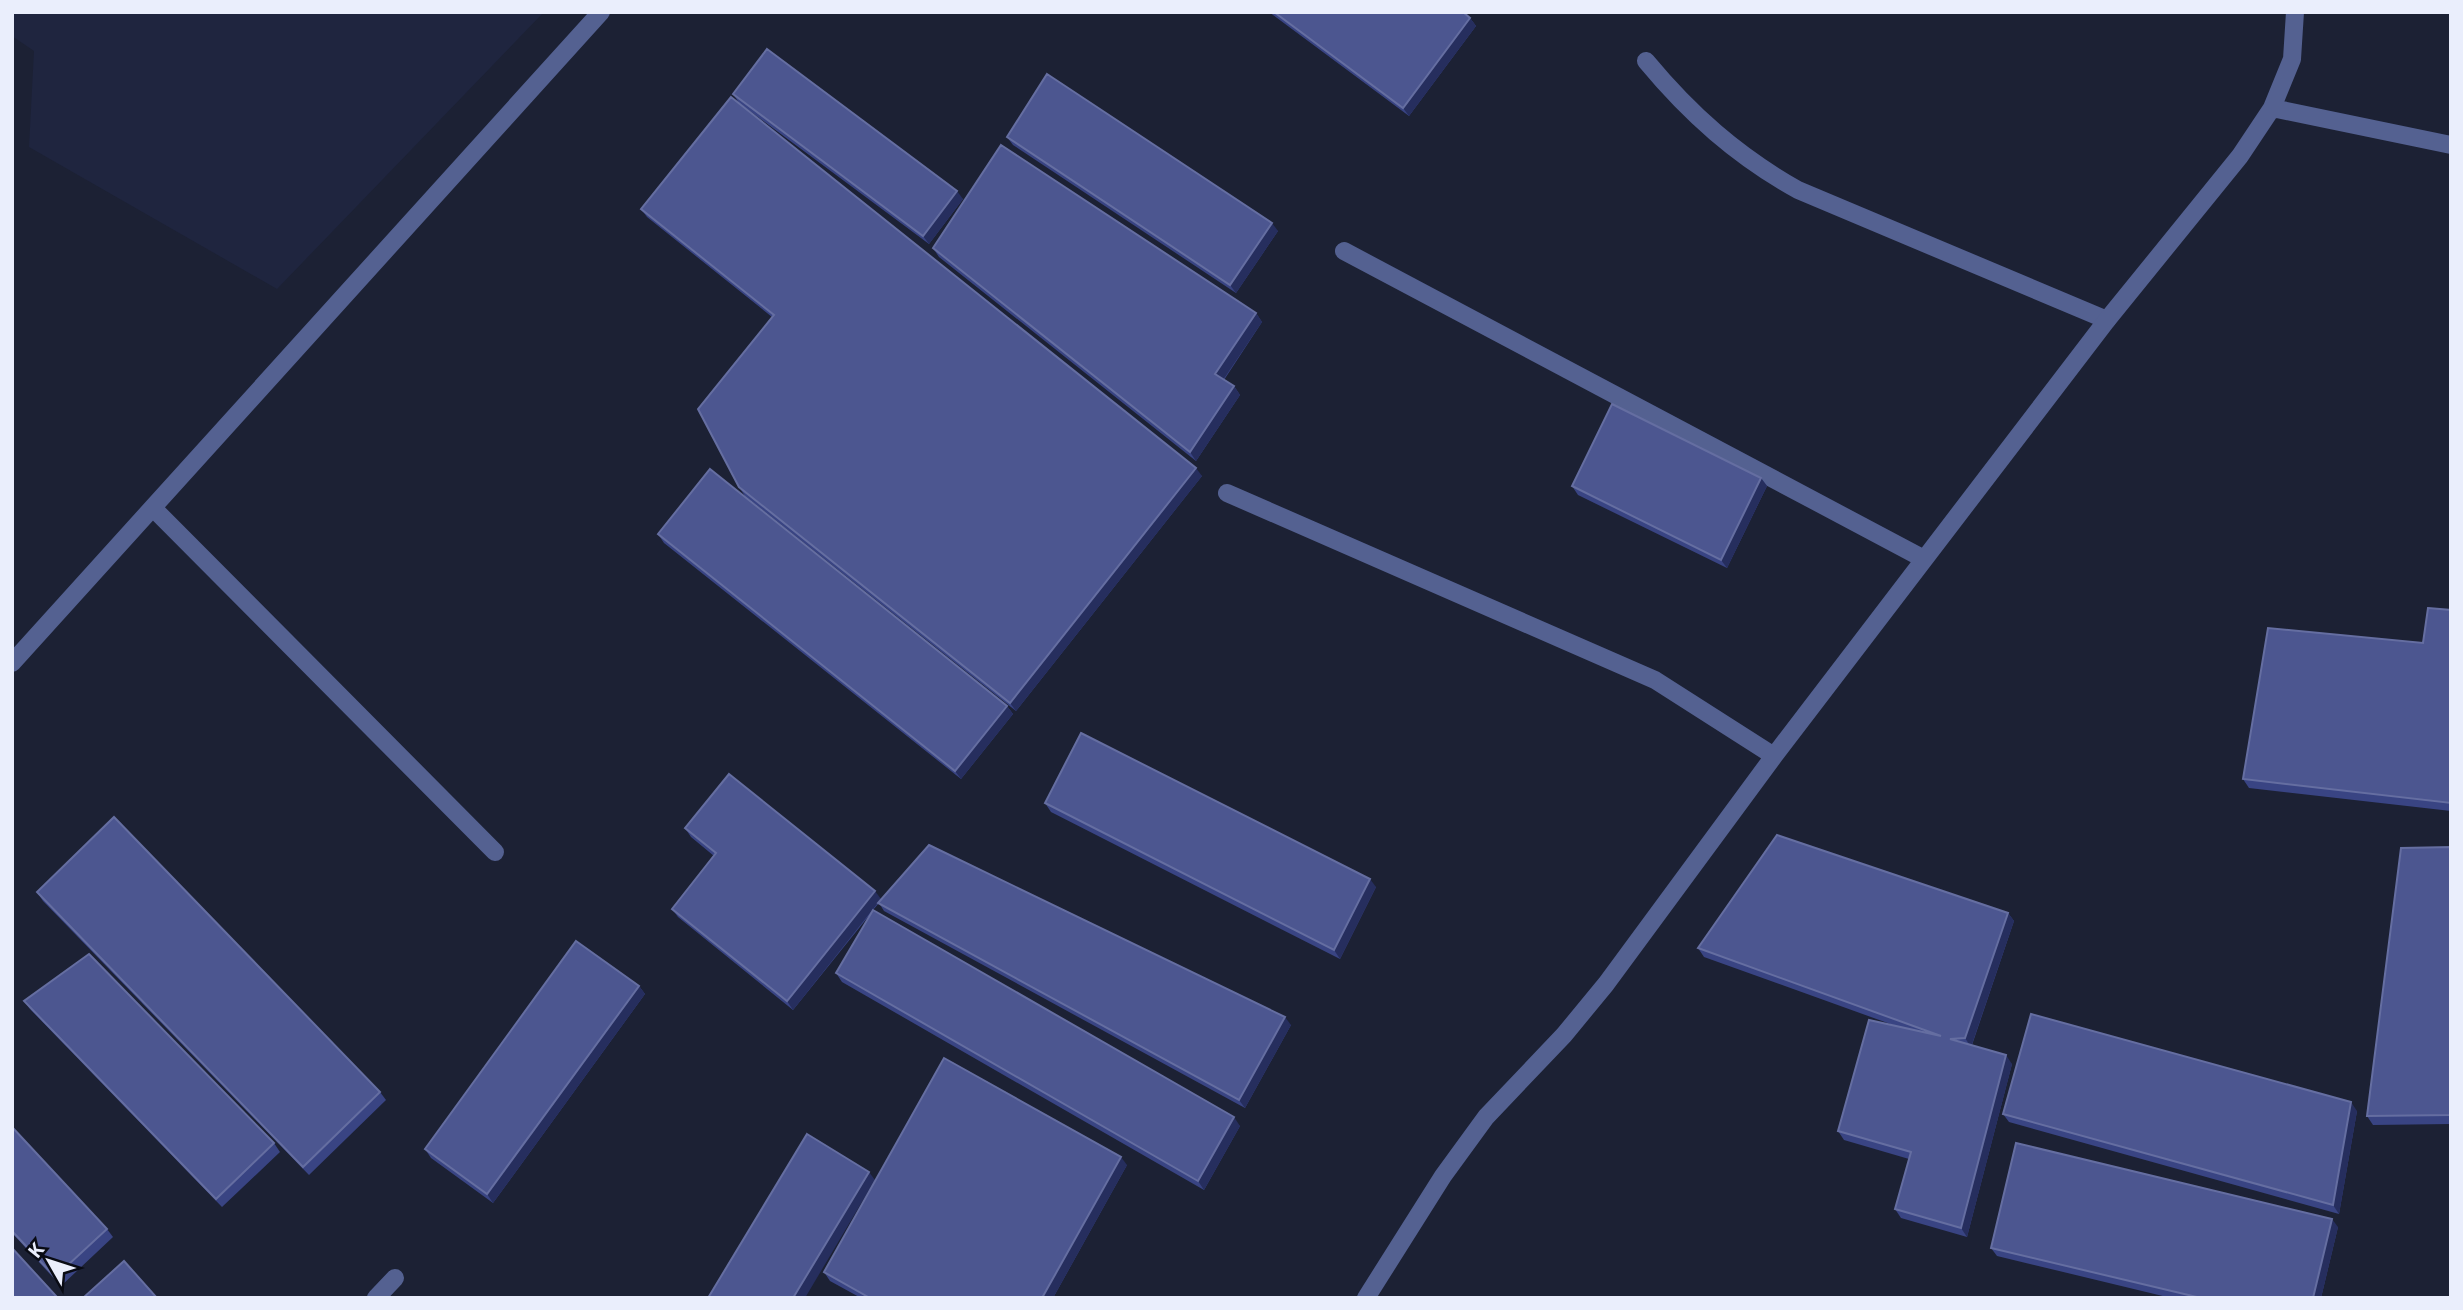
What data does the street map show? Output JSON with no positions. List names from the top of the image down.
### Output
{
  "north": "top left"
}
